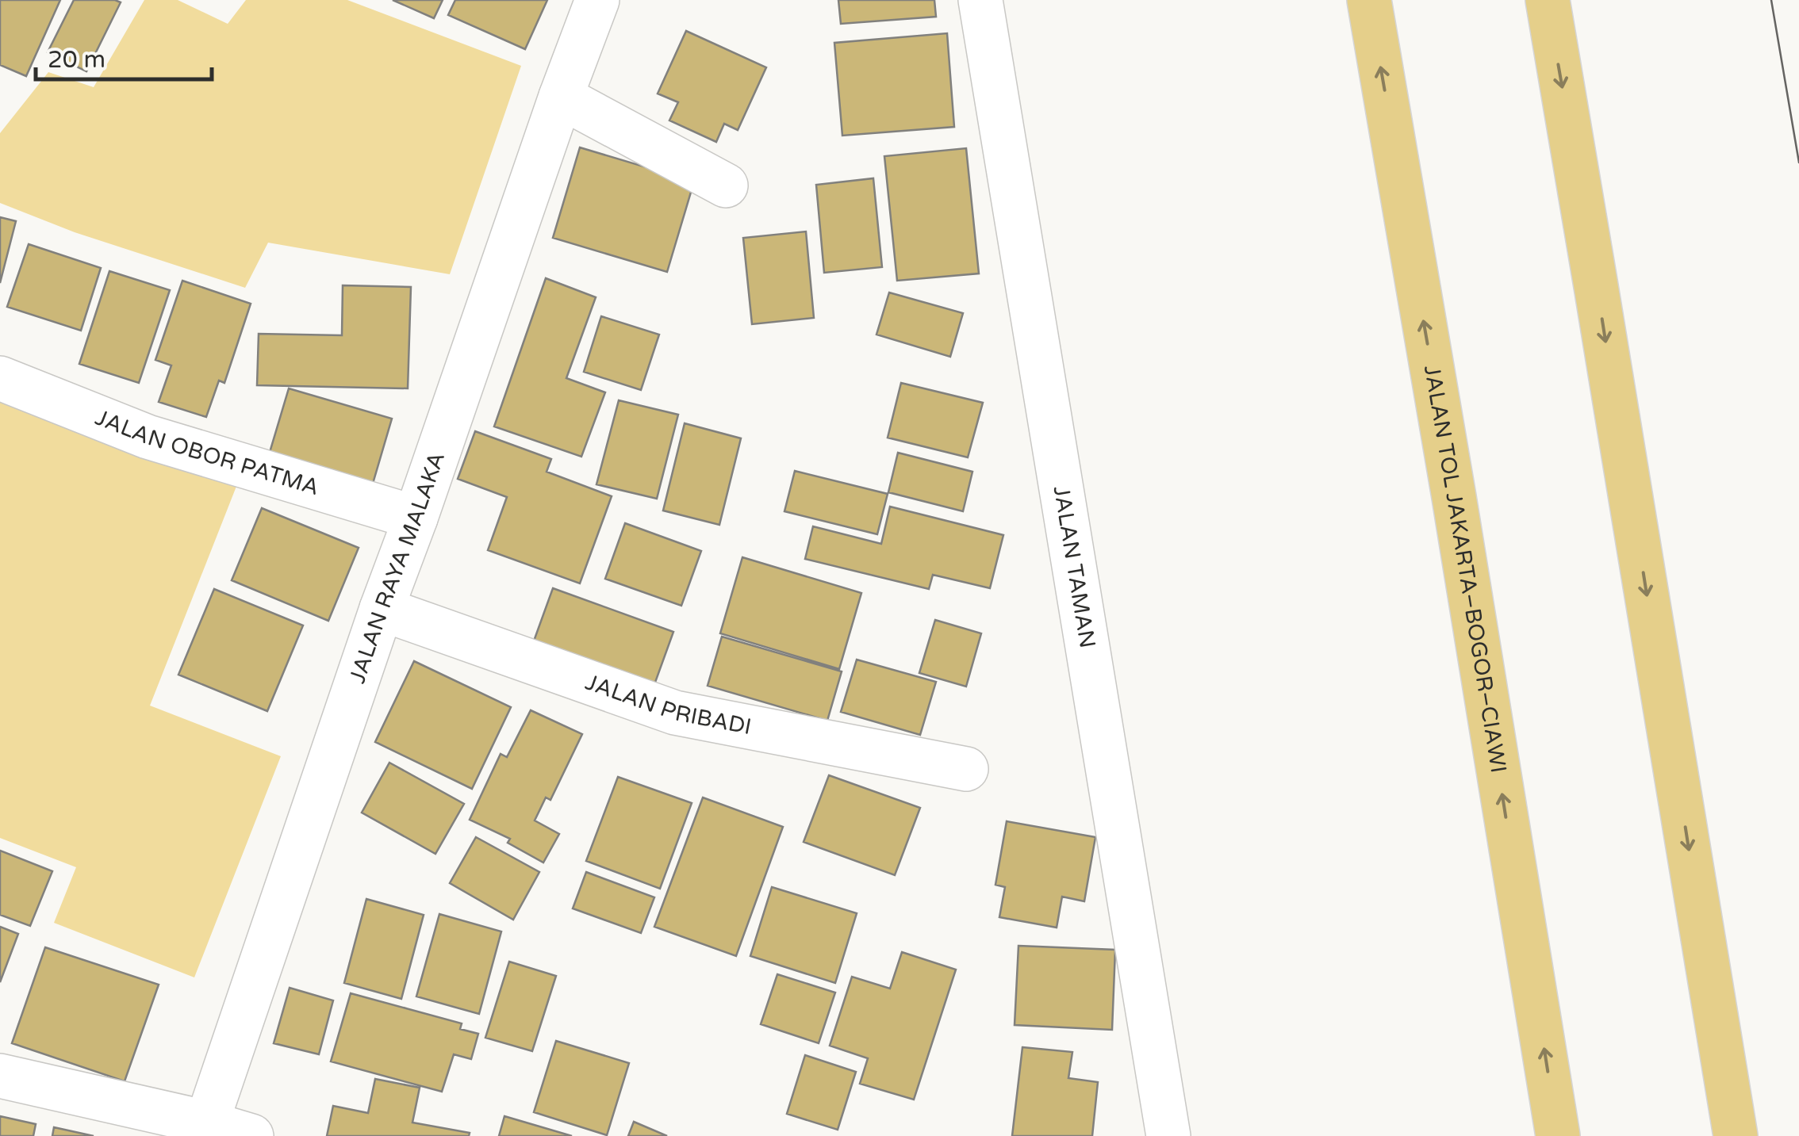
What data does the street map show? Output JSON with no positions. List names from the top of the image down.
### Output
{
  "streets": {
    "highway": ["JALAN TOL JAKARTA–BOGOR–CIAWI"],
    "street": [
      "JALAN OBOR PATMA",
      "JALAN RAYA MALAKA",
      "JALAN TAMAN",
      "JALAN PRIBADI"
    ]
  },
  "crossings": [
    ["JALAN OBOR PATMA", "JALAN RAYA MALAKA"],
    ["JALAN RAYA MALAKA", "JALAN PRIBADI"]
  ],
  "scale_bar": "20 m"
}
